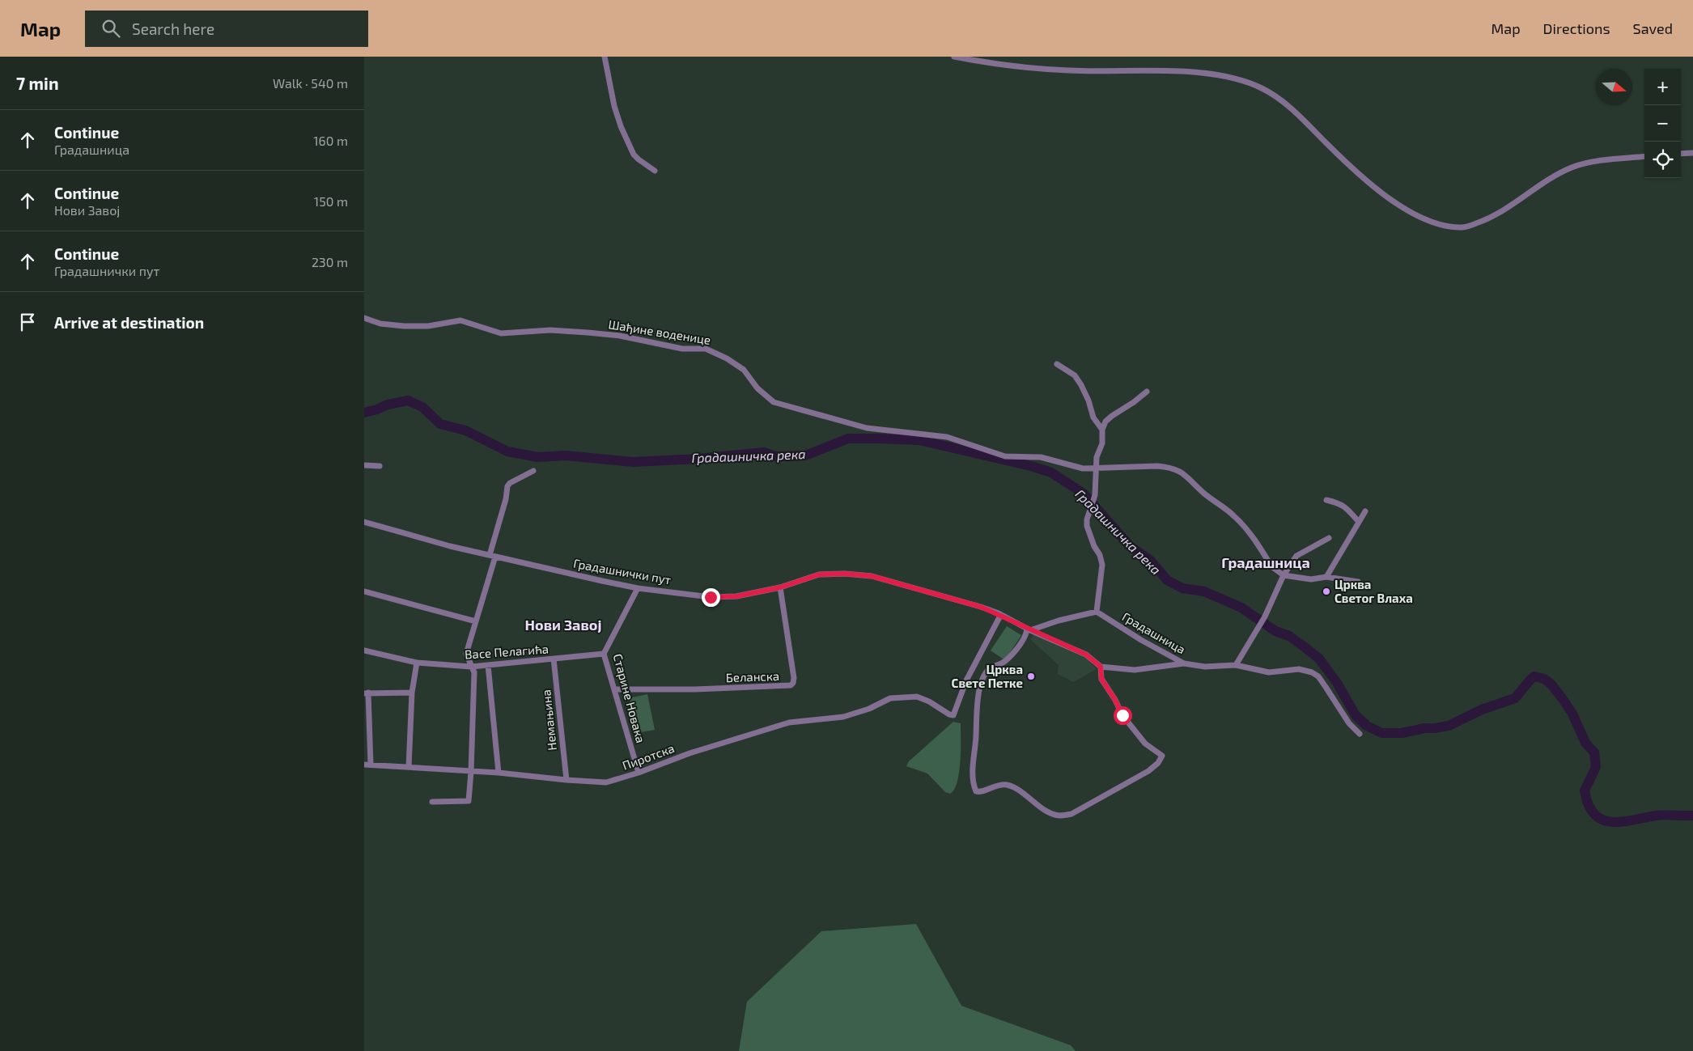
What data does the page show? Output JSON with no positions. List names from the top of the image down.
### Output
{
  "streets": {
    "street": [
      "Шађине воденице",
      "Градашнички пут",
      "Градашница",
      "Васе Пелагића",
      "Беланска",
      "Старине Новака",
      "Немањина",
      "Пиротска"
    ]
  },
  "crossings": [
    ["Градашнички пут", "Беланска"],
    ["Градашнички пут", "Старине Новака"],
    ["Градашнички пут", "Пиротска"],
    ["Васе Пелагића", "Старине Новака"],
    ["Васе Пелагића", "Немањина"],
    ["Беланска", "Старине Новака"],
    ["Старине Новака", "Пиротска"],
    ["Немањина", "Пиротска"]
  ],
  "districts": ["Градашница", "Нови Завој"],
  "water": ["Градашничка река"],
  "places": ["Црква Светог Влаха", "Црква Свете Петке"],
  "north": "right",
  "page": {
    "header": "Map",
    "search": "Search here",
    "nav": ["Map", "Directions", "Saved"],
    "heading": ["7 min", "Walk · 540 m"],
    "map_buttons": ["+", "−"],
    "list": [
      ["Continue", "Градашница", "160 m"],
      ["Continue", "Нови Завој", "150 m"],
      ["Continue", "Градашнички пут", "230 m"],
      "Arrive at destination"
    ]
  }
}
